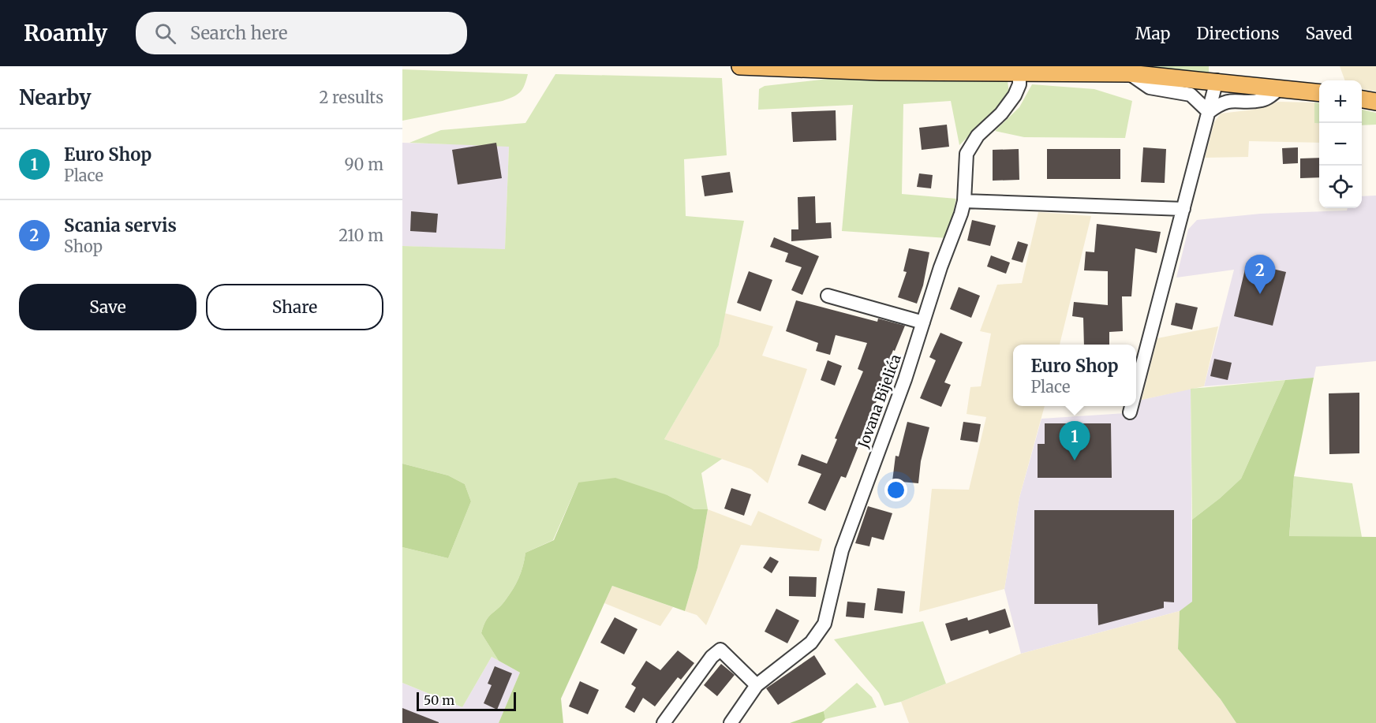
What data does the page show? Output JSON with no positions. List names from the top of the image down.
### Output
{
  "streets": {
    "street": ["Jovana Bijelića"]
  },
  "scale_bar": "50 m",
  "page": {
    "header": "Roamly",
    "search": "Search here",
    "nav": ["Map", "Directions", "Saved"],
    "heading": ["Nearby", "2 results"],
    "map_buttons": ["+", "−"],
    "list": [
      {
        "mark": "1",
        "name": "Euro Shop",
        "note": "Place",
        "value": "90 m"
      },
      {
        "mark": "2",
        "name": "Scania servis",
        "note": "Shop",
        "value": "210 m"
      }
    ],
    "pins": ["2", "1"],
    "buttons": ["Save", "Share"],
    "popup": ["Euro Shop", "Place"],
    "scale": "50 m"
  }
}
